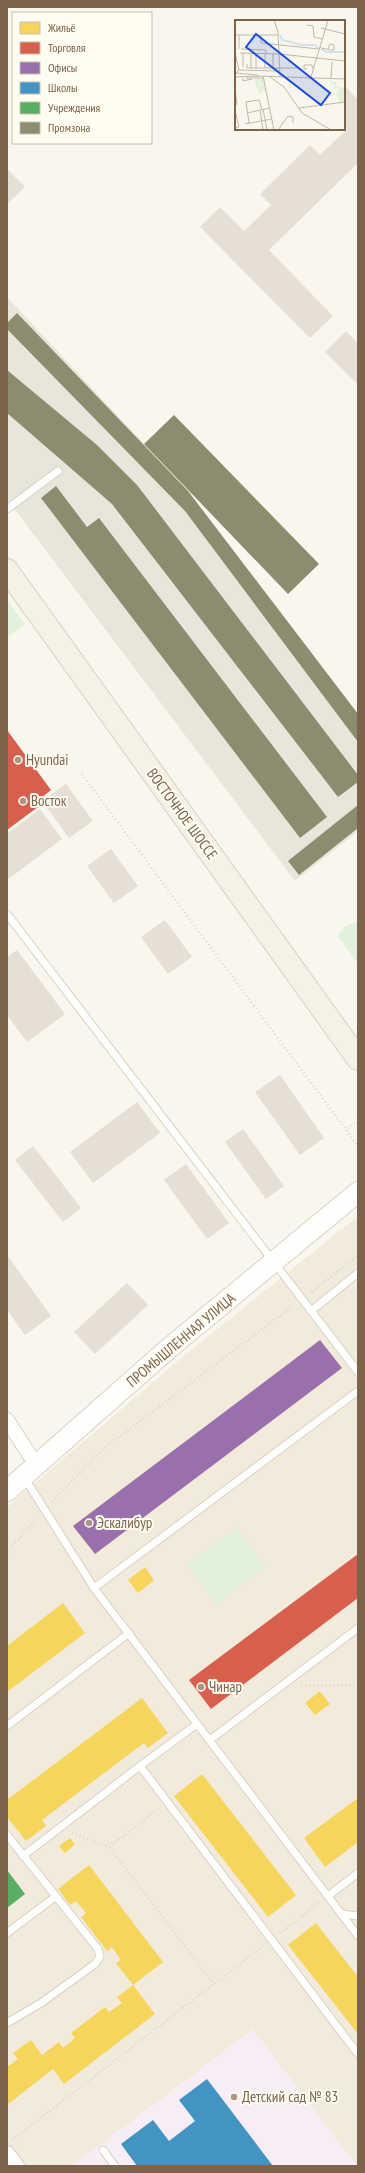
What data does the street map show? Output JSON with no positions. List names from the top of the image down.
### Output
{
  "streets": {
    "main road": ["ВОСТОЧНОЕ ШОССЕ"],
    "street": ["ПРОМЫШЛЕННАЯ УЛИЦА"]
  },
  "places": [
    "Hyundai",
    "Восток",
    "Эскалибур",
    "Чинар",
    "Детский сад № 83"
  ],
  "legend": [
    "Жильё",
    "Торговля",
    "Офисы",
    "Школы",
    "Учреждения",
    "Промзона"
  ]
}
